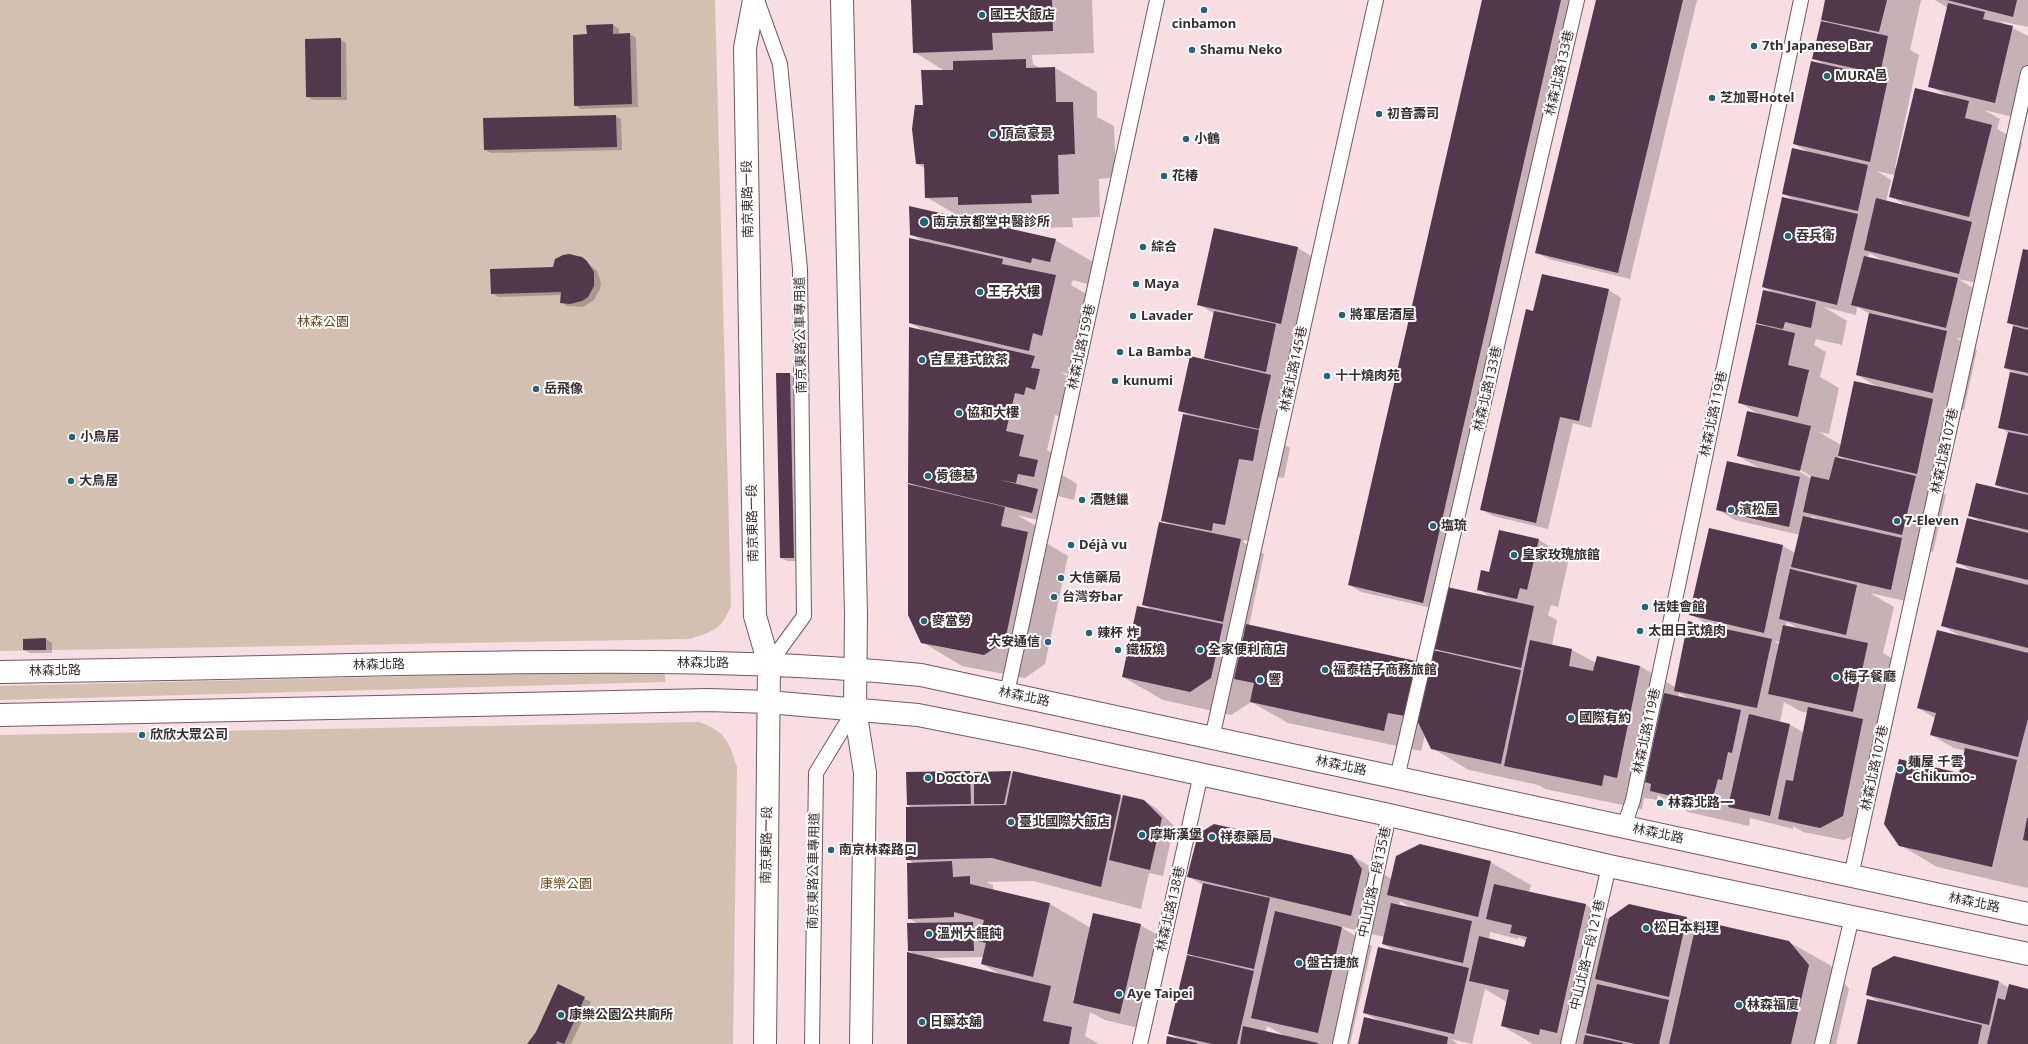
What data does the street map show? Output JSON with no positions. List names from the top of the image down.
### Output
{
  "streets": {
    "street": ["南京東路一段", "林森北路"],
    "lane": [
      "林森北路133巷",
      "南京東路公車專用道",
      "林森北路159巷",
      "林森北路145巷",
      "林森北路119巷",
      "林森北路107巷",
      "中山北路一段135巷",
      "林森北路138巷",
      "中山北路一段121巷"
    ]
  },
  "crossings": [
    ["林森北路133巷", "林森北路"],
    ["南京東路一段", "南京東路公車專用道"],
    ["南京東路一段", "林森北路"],
    ["南京東路公車專用道", "林森北路"],
    ["林森北路159巷", "林森北路"],
    ["林森北路145巷", "林森北路"],
    ["林森北路119巷", "林森北路"],
    ["林森北路107巷", "林森北路"]
  ],
  "parks": ["林森公園", "康樂公園"],
  "places": [
    "cinbamon",
    "國王大飯店",
    "7th Japanese Bar",
    "Shamu Neko",
    "MURA邑",
    "芝加哥Hotel",
    "初音壽司",
    "頂高豪景",
    "小鶴",
    "花椿",
    "南京京都堂中醫診所",
    "吞兵衛",
    "綜合",
    "Maya",
    "王子大樓",
    "將軍居酒屋",
    "Lavader",
    "La Bamba",
    "吉星港式飲茶",
    "十十燒肉苑",
    "kunumi",
    "岳飛像",
    "協和大樓",
    "小鳥居",
    "肯德基",
    "大鳥居",
    "酒魅鑞",
    "濱松屋",
    "7-Eleven",
    "塩琉",
    "Déjà vu",
    "皇家玫瑰旅館",
    "大信藥局",
    "台灣夯bar",
    "恬娃會館",
    "麥當勞",
    "太田日式燒肉",
    "辣杯 炸",
    "大安通信",
    "鐵板燒",
    "全家便利商店",
    "福泰桔子商務旅館",
    "梅子餐廳",
    "響",
    "國際有約",
    "欣欣大眾公司",
    "麺屋 千雲 -Chikumo-",
    "DoctorA",
    "林森北路一",
    "臺北國際大飯店",
    "摩斯漢堡",
    "祥泰藥局",
    "南京林森路口",
    "松日本料理",
    "溫州大餛飩",
    "盤古捷旅",
    "Aye Taipei",
    "林森福廈",
    "康樂公園公共廁所",
    "日藥本舖"
  ]
}
